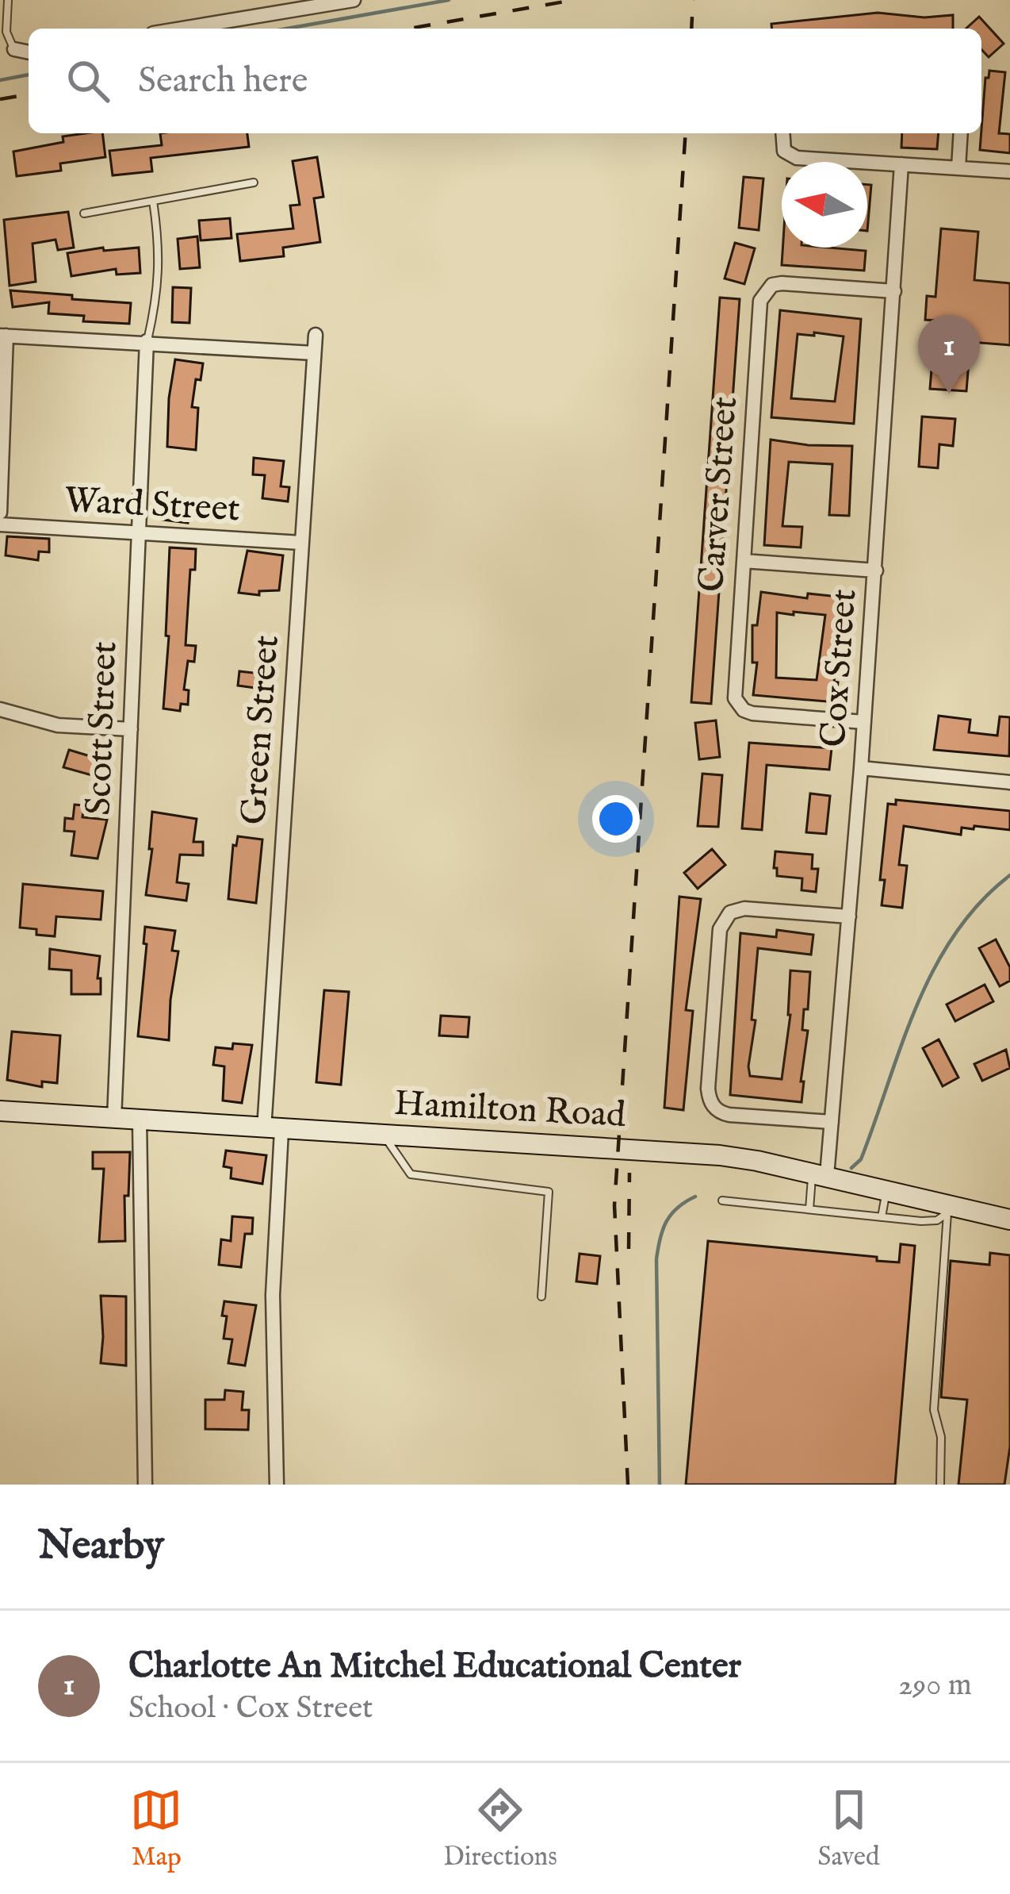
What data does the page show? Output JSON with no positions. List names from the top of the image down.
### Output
{
  "streets": {
    "street": [
      "Carver Street",
      "Ward Street",
      "Cox Street",
      "Scott Street",
      "Green Street",
      "Hamilton Road"
    ]
  },
  "crossings": [
    ["Carver Street", "Cox Street"],
    ["Ward Street", "Scott Street"],
    ["Ward Street", "Green Street"],
    ["Cox Street", "Hamilton Road"],
    ["Scott Street", "Hamilton Road"],
    ["Green Street", "Hamilton Road"]
  ],
  "north": "left",
  "page": {
    "search": "Search here",
    "pins": "1",
    "heading": "Nearby",
    "list": [
      {
        "mark": "1",
        "name": "Charlotte An Mitchel Educational Center",
        "note": "School · Cox Street",
        "value": "290 m"
      }
    ],
    "nav": ["Map", "Directions", "Saved"]
  }
}
